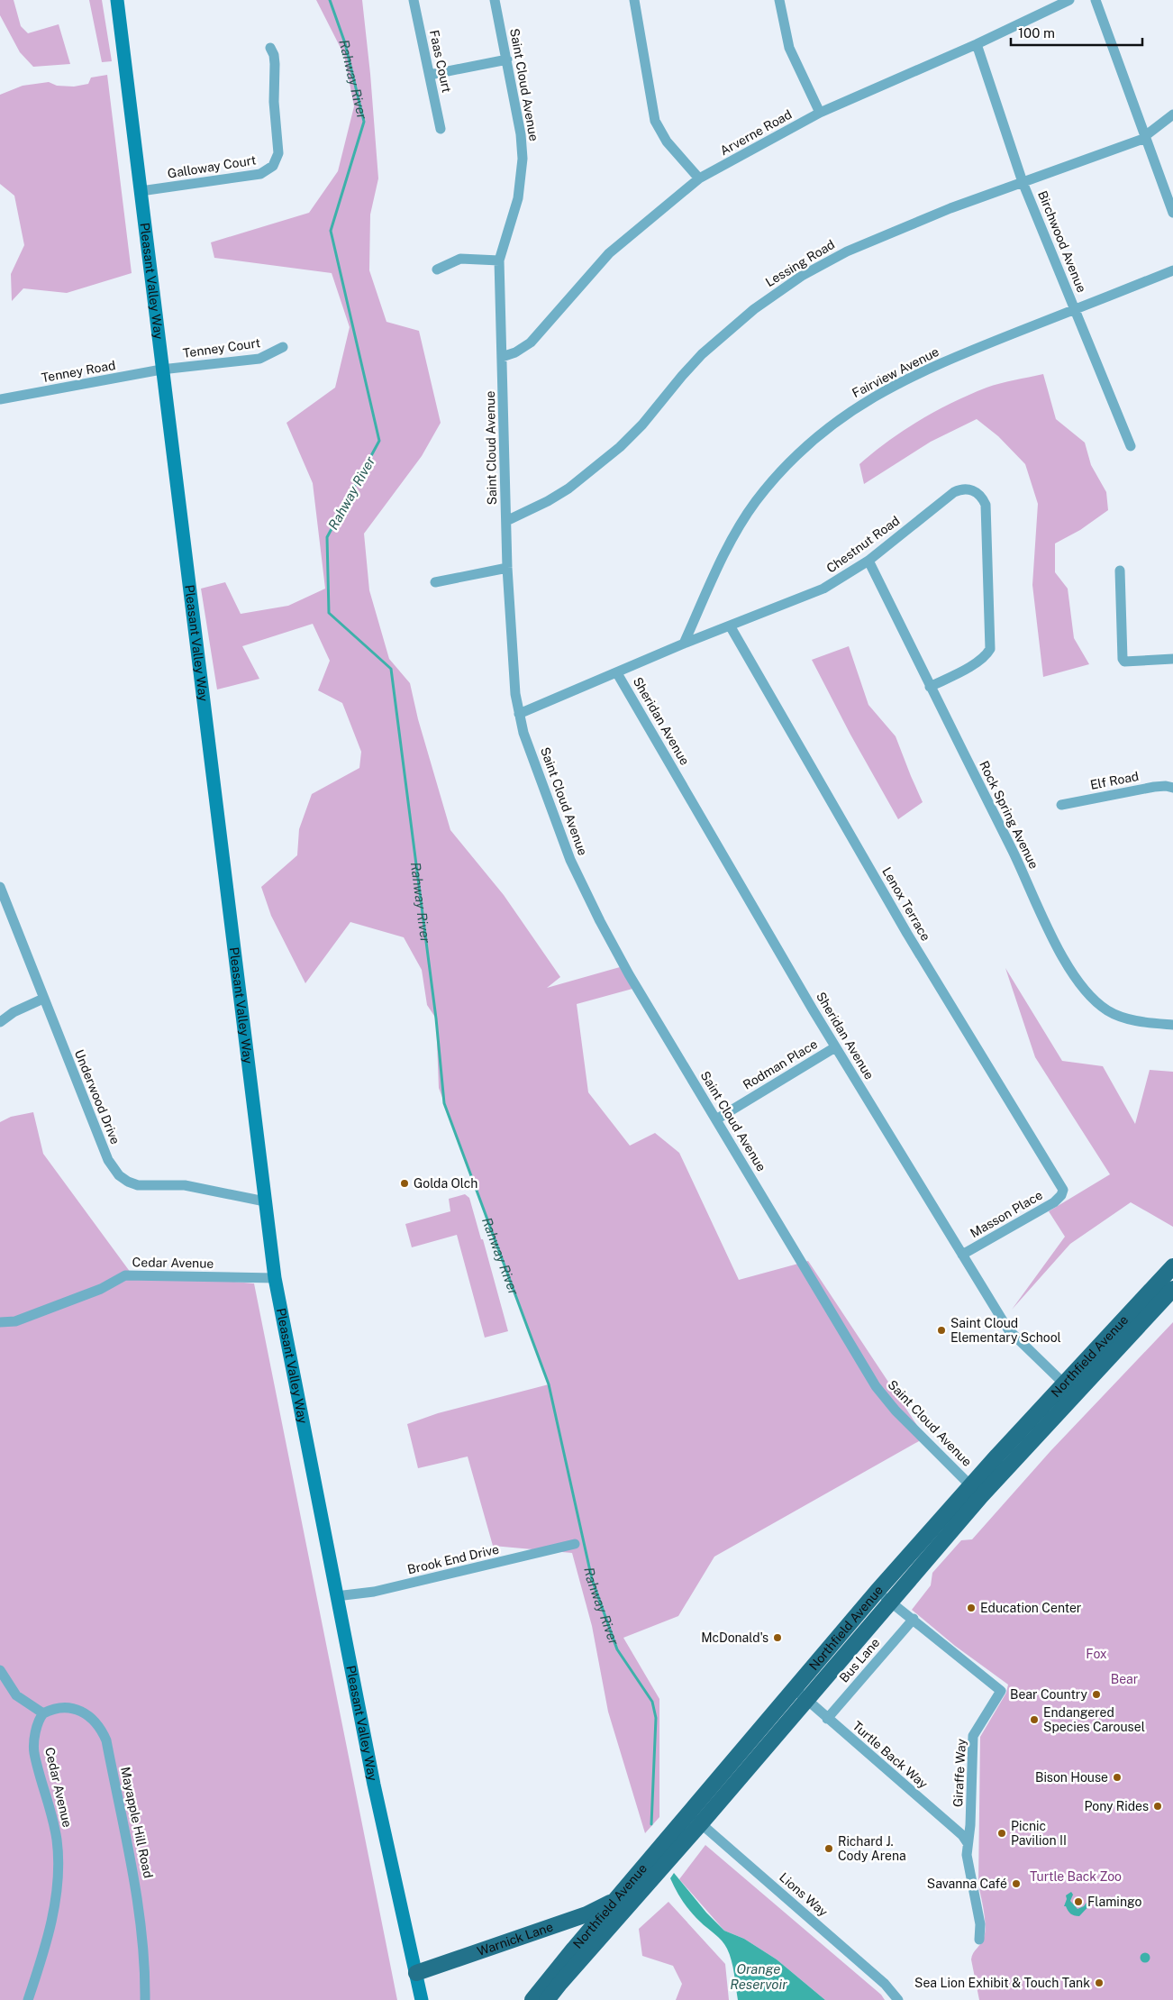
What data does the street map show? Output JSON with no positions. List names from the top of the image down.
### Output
{
  "streets": {
    "main road": ["Pleasant Valley Way", "Northfield Avenue", "Warnick Lane"],
    "street": [
      "Faas Court",
      "Saint Cloud Avenue",
      "Arverne Road",
      "Galloway Court",
      "Birchwood Avenue",
      "Lessing Road",
      "Tenney Court",
      "Tenney Road",
      "Fairview Avenue",
      "Chestnut Road",
      "Sheridan Avenue",
      "Elf Road",
      "Rock Spring Avenue",
      "Lenox Terrace",
      "Rodman Place",
      "Underwood Drive",
      "Masson Place",
      "Cedar Avenue",
      "Brook End Drive",
      "Bus Lane",
      "Turtle Back Way",
      "Giraffe Way",
      "Mayapple Hill Road",
      "Lions Way"
    ]
  },
  "crossings": [
    ["Saint Cloud Avenue", "Arverne Road"],
    ["Saint Cloud Avenue", "Lessing Road"],
    ["Saint Cloud Avenue", "Chestnut Road"],
    ["Saint Cloud Avenue", "Rodman Place"],
    ["Saint Cloud Avenue", "Northfield Avenue"],
    ["Arverne Road", "Birchwood Avenue"],
    ["Galloway Court", "Pleasant Valley Way"],
    ["Birchwood Avenue", "Lessing Road"],
    ["Birchwood Avenue", "Fairview Avenue"],
    ["Pleasant Valley Way", "Tenney Court"],
    ["Pleasant Valley Way", "Tenney Road"],
    ["Pleasant Valley Way", "Underwood Drive"],
    ["Pleasant Valley Way", "Cedar Avenue"],
    ["Pleasant Valley Way", "Brook End Drive"],
    ["Pleasant Valley Way", "Warnick Lane"],
    ["Tenney Court", "Tenney Road"],
    ["Fairview Avenue", "Chestnut Road"],
    ["Chestnut Road", "Sheridan Avenue"],
    ["Chestnut Road", "Rock Spring Avenue"],
    ["Chestnut Road", "Lenox Terrace"],
    ["Sheridan Avenue", "Rodman Place"],
    ["Sheridan Avenue", "Masson Place"],
    ["Sheridan Avenue", "Northfield Avenue"],
    ["Lenox Terrace", "Masson Place"],
    ["Cedar Avenue", "Mayapple Hill Road"],
    ["Northfield Avenue", "Turtle Back Way"],
    ["Northfield Avenue", "Giraffe Way"],
    ["Northfield Avenue", "Lions Way"],
    ["Northfield Avenue", "Warnick Lane"],
    ["Bus Lane", "Turtle Back Way"],
    ["Bus Lane", "Giraffe Way"],
    ["Turtle Back Way", "Giraffe Way"]
  ],
  "water": ["Rahway River", "Orange Reservoir"],
  "parks": ["Fox", "Bear", "Turtle Back Zoo"],
  "places": [
    "Golda Olch",
    "Saint Cloud Elementary School",
    "Education Center",
    "McDonald's",
    "Bear Country",
    "Endangered Species Carousel",
    "Bison House",
    "Pony Rides",
    "Picnic Pavilion II",
    "Richard J. Cody Arena",
    "Savanna Café",
    "Flamingo",
    "Sea Lion Exhibit & Touch Tank"
  ],
  "scale_bar": "100 m"
}
